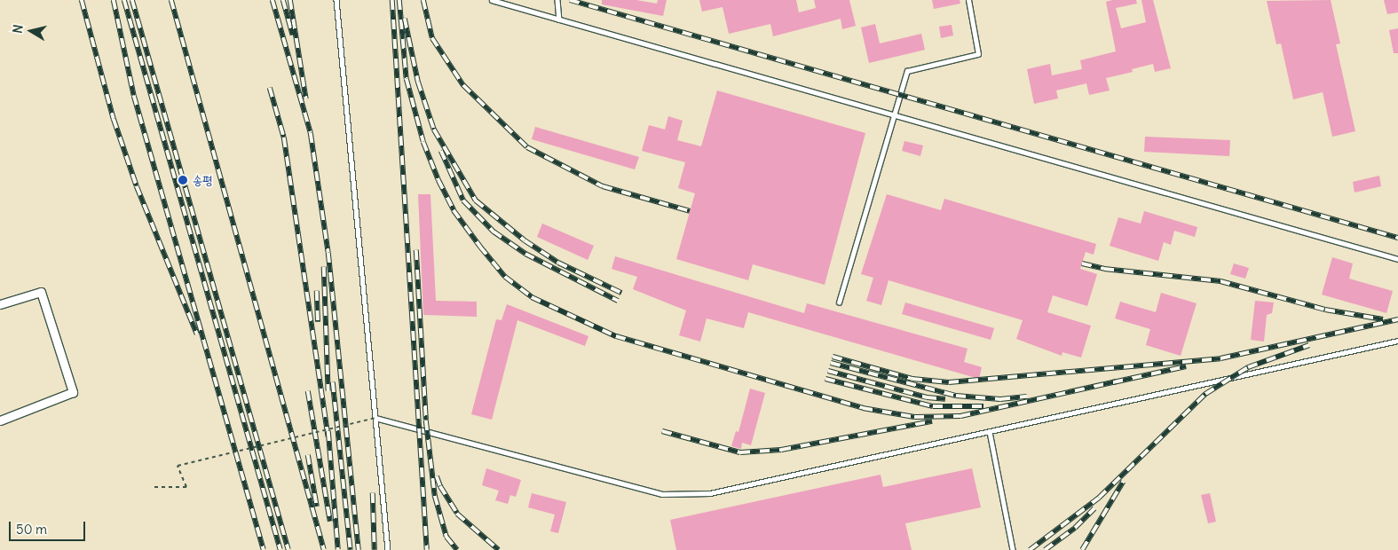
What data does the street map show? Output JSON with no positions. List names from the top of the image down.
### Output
{
  "places": ["송평"],
  "scale_bar": "50 m",
  "north": "left"
}
